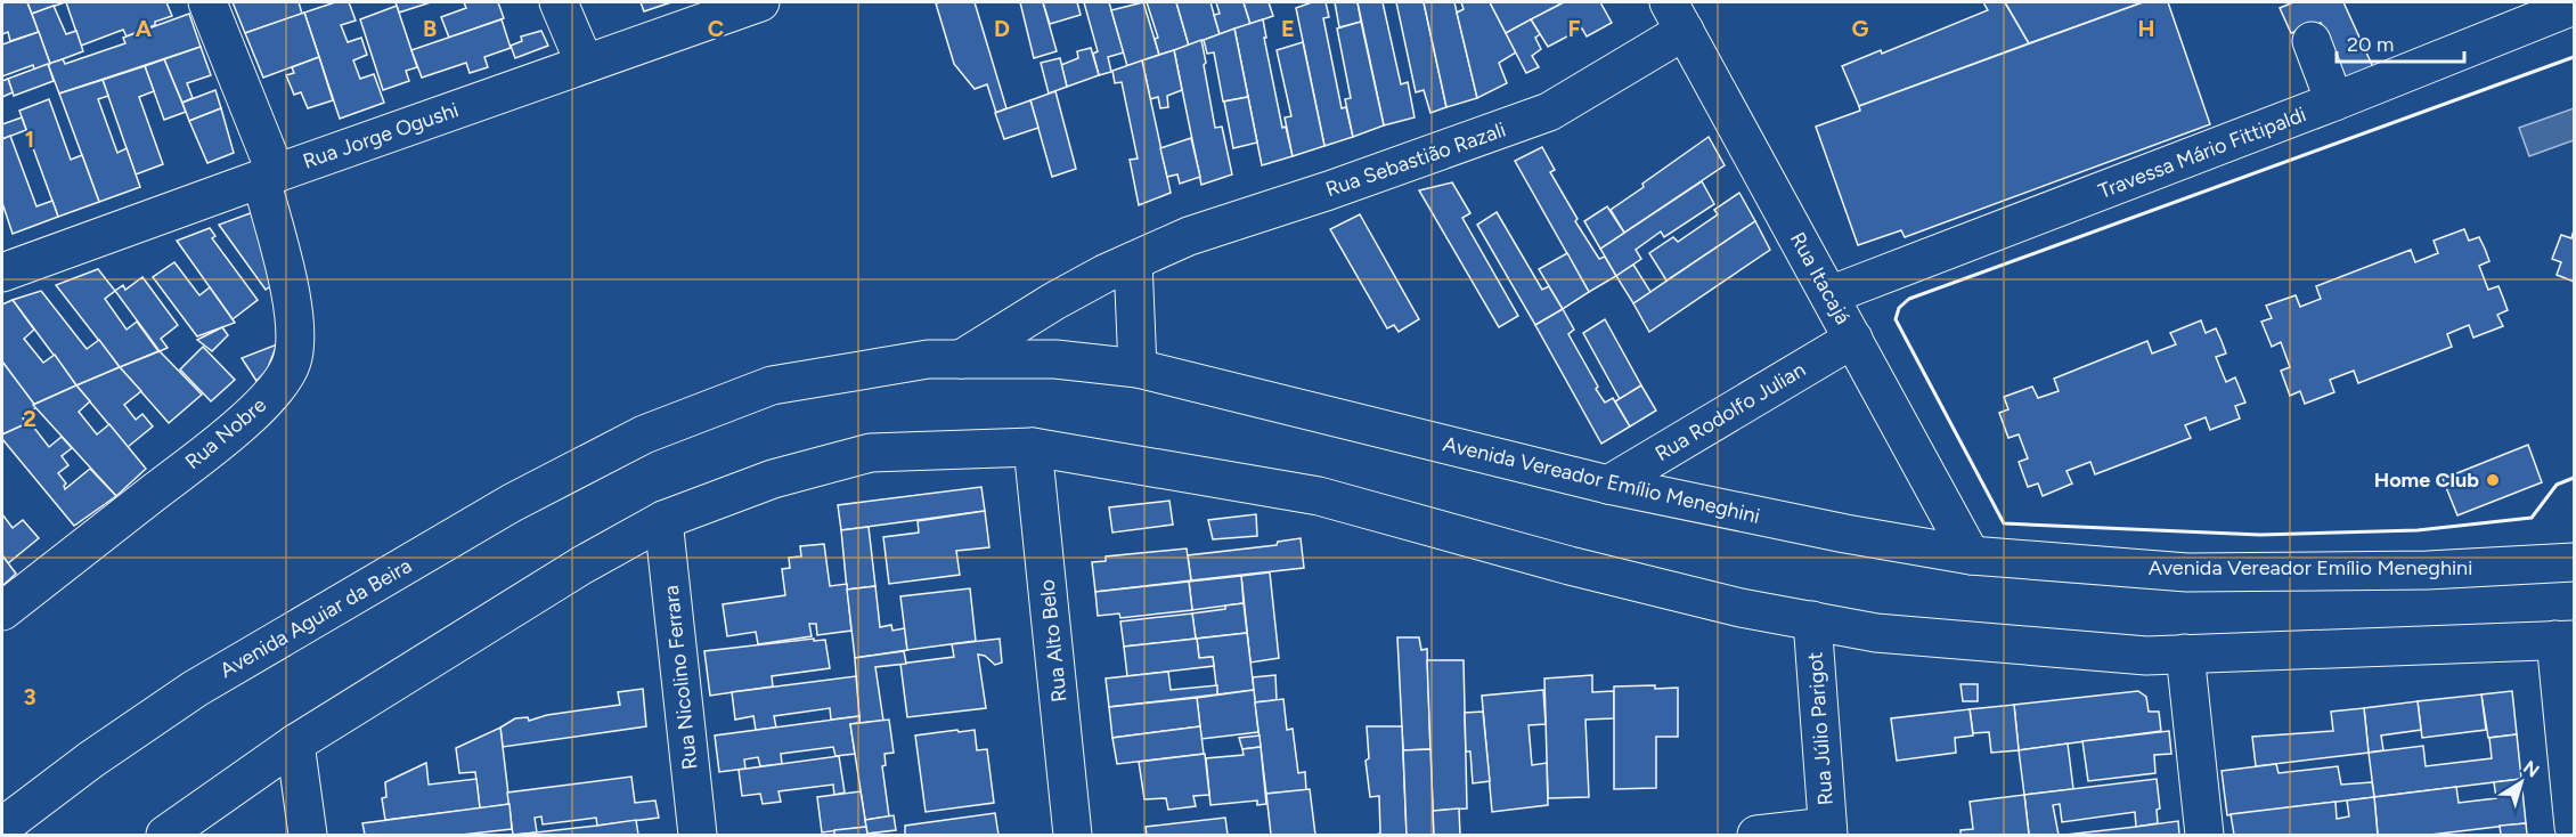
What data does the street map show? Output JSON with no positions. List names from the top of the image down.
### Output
{
  "streets": {
    "street": [
      "Rua Jorge Ogushi",
      "Travessa Mário Fittipaldi",
      "Rua Sebastião Razali",
      "Rua Itacajá",
      "Rua Rodolfo Julian",
      "Rua Nobre",
      "Avenida Vereador Emílio Meneghini",
      "Avenida Aguiar da Beira",
      "Rua Alto Belo",
      "Rua Nicolino Ferrara",
      "Rua Júlio Parigot"
    ]
  },
  "crossings": [
    ["Rua Jorge Ogushi", "Rua Nobre"],
    ["Travessa Mário Fittipaldi", "Rua Itacajá"],
    ["Rua Sebastião Razali", "Rua Itacajá"],
    ["Rua Sebastião Razali", "Avenida Vereador Emílio Meneghini"],
    ["Rua Itacajá", "Rua Rodolfo Julian"],
    ["Rua Itacajá", "Avenida Vereador Emílio Meneghini"],
    ["Rua Rodolfo Julian", "Avenida Vereador Emílio Meneghini"],
    ["Avenida Vereador Emílio Meneghini", "Avenida Aguiar da Beira"]
  ],
  "places": ["Home Club"],
  "scale_bar": "20 m",
  "north": "top right",
  "grid": {
    "columns": [
      "A",
      "B",
      "C",
      "D",
      "E",
      "F",
      "G",
      "H"
    ],
    "rows": ["1", "2", "3"]
  }
}
